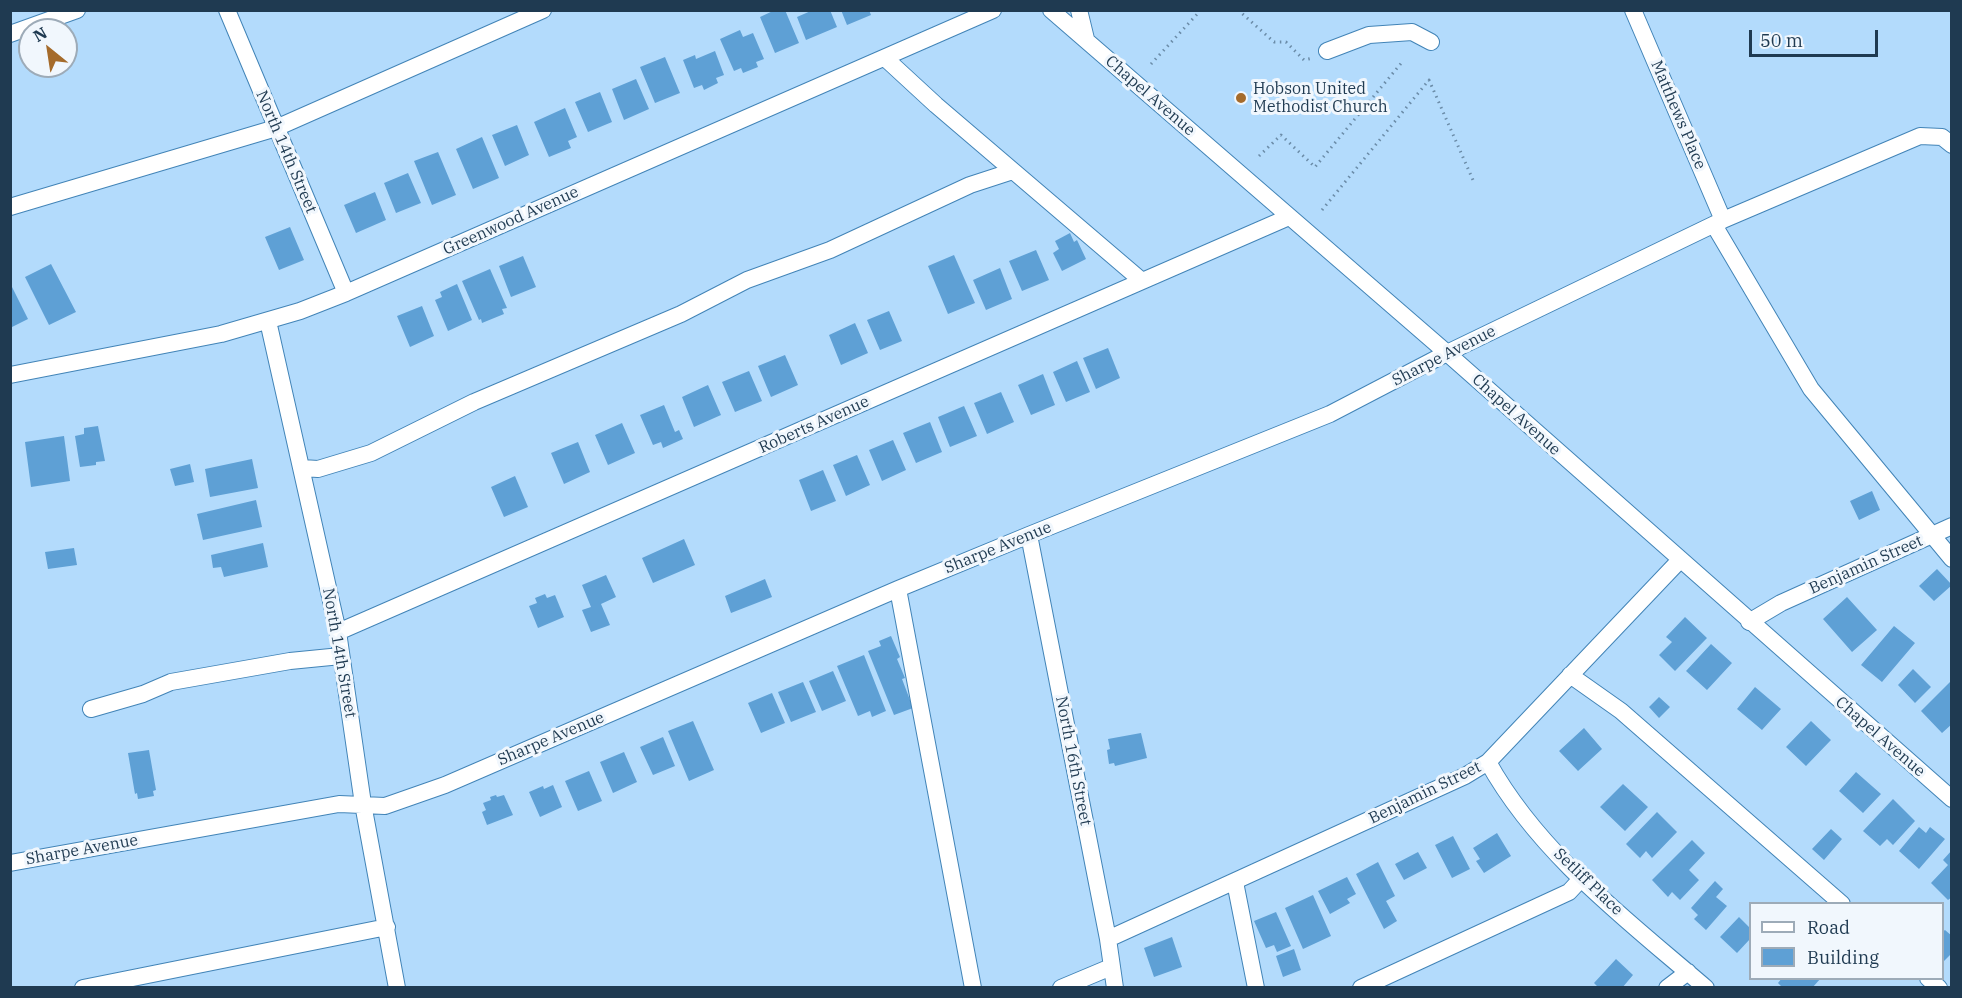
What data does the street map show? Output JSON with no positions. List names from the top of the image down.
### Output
{
  "streets": {
    "street": [
      "Chapel Avenue",
      "Matthews Place",
      "North 14th Street",
      "Greenwood Avenue",
      "Sharpe Avenue",
      "Roberts Avenue",
      "Benjamin Street",
      "North 16th Street",
      "Setliff Place"
    ]
  },
  "crossings": [
    ["Chapel Avenue", "Sharpe Avenue"],
    ["Chapel Avenue", "Roberts Avenue"],
    ["Chapel Avenue", "Benjamin Street"],
    ["Matthews Place", "Sharpe Avenue"],
    ["Matthews Place", "Benjamin Street"],
    ["North 14th Street", "Greenwood Avenue"],
    ["North 14th Street", "Sharpe Avenue"],
    ["North 14th Street", "Roberts Avenue"],
    ["Sharpe Avenue", "North 16th Street"],
    ["Benjamin Street", "North 16th Street"],
    ["Benjamin Street", "Setliff Place"]
  ],
  "places": ["Hobson United Methodist Church"],
  "legend": ["Road", "Building"],
  "scale_bar": "50 m",
  "north": "top left"
}
